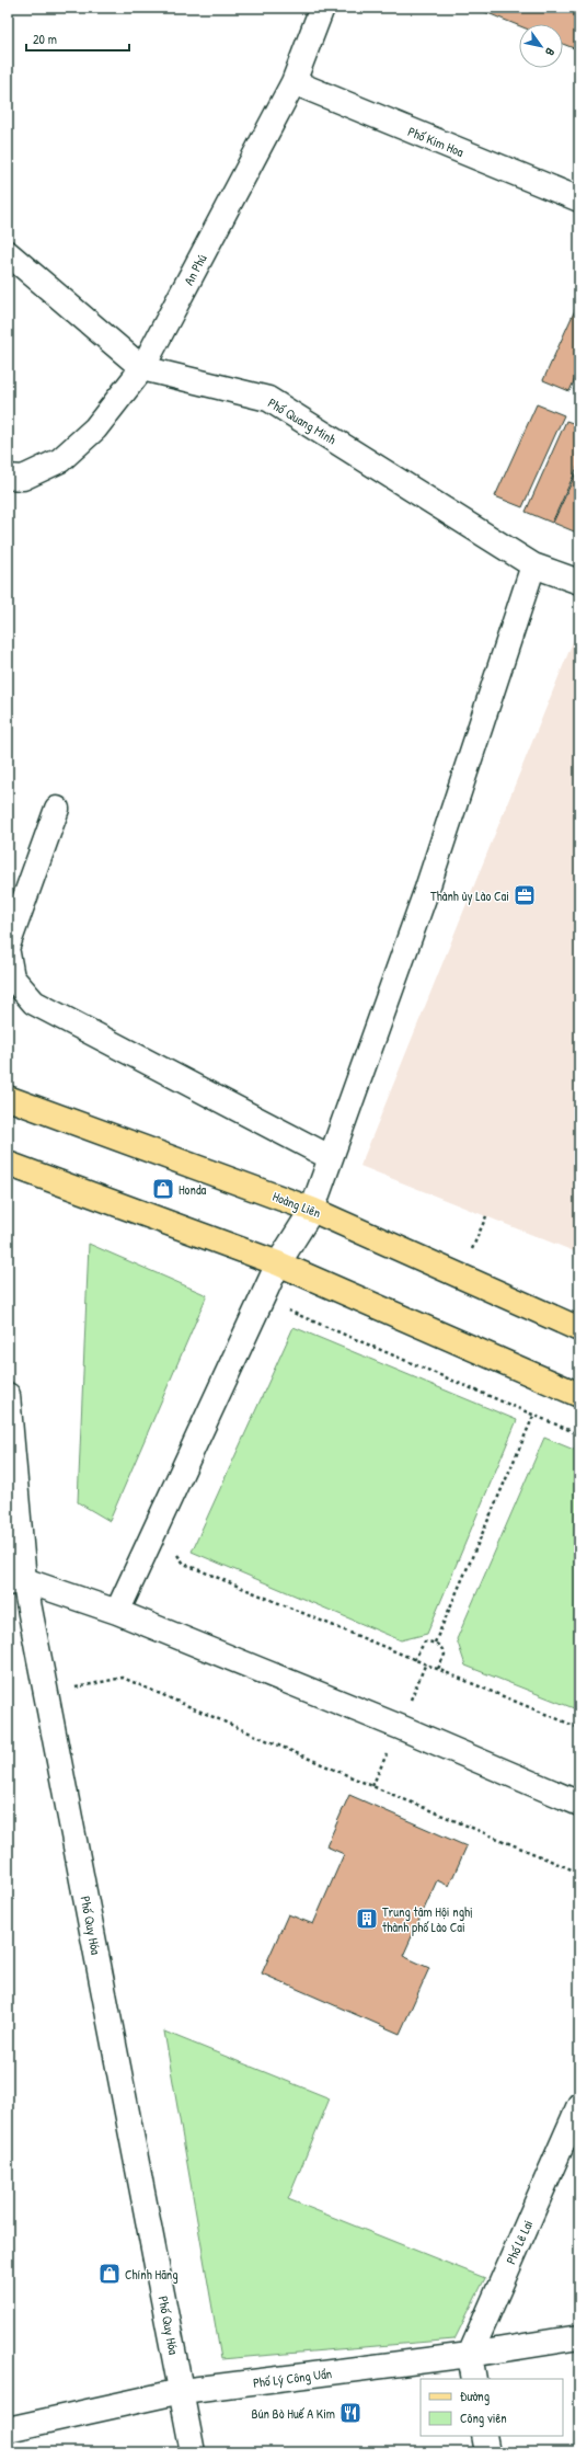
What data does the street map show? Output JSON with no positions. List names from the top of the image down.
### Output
{
  "streets": {
    "main road": ["Hoàng Liên"],
    "street": [
      "Phố Kim Hoa",
      "An Phú",
      "Phố Quang Minh",
      "Phố Quy Hóa",
      "Phố Lê Lai",
      "Phố Lý Công Uẩn"
    ]
  },
  "crossings": [
    ["Phố Kim Hoa", "An Phú"],
    ["An Phú", "Phố Quang Minh"],
    ["Phố Quy Hóa", "Phố Lý Công Uẩn"],
    ["Phố Lê Lai", "Phố Lý Công Uẩn"]
  ],
  "places": {
    "office": ["Thành ủy Lào Cai"],
    "shop": ["Honda", "Chính Hãng"],
    "building": ["Trung tâm Hội nghị thành phố Lào Cai"],
    "restaurant": ["Bún Bò Huế A Kim"]
  },
  "legend": ["Đường", "Công viên"],
  "scale_bar": "20 m",
  "north": "bottom right"
}
